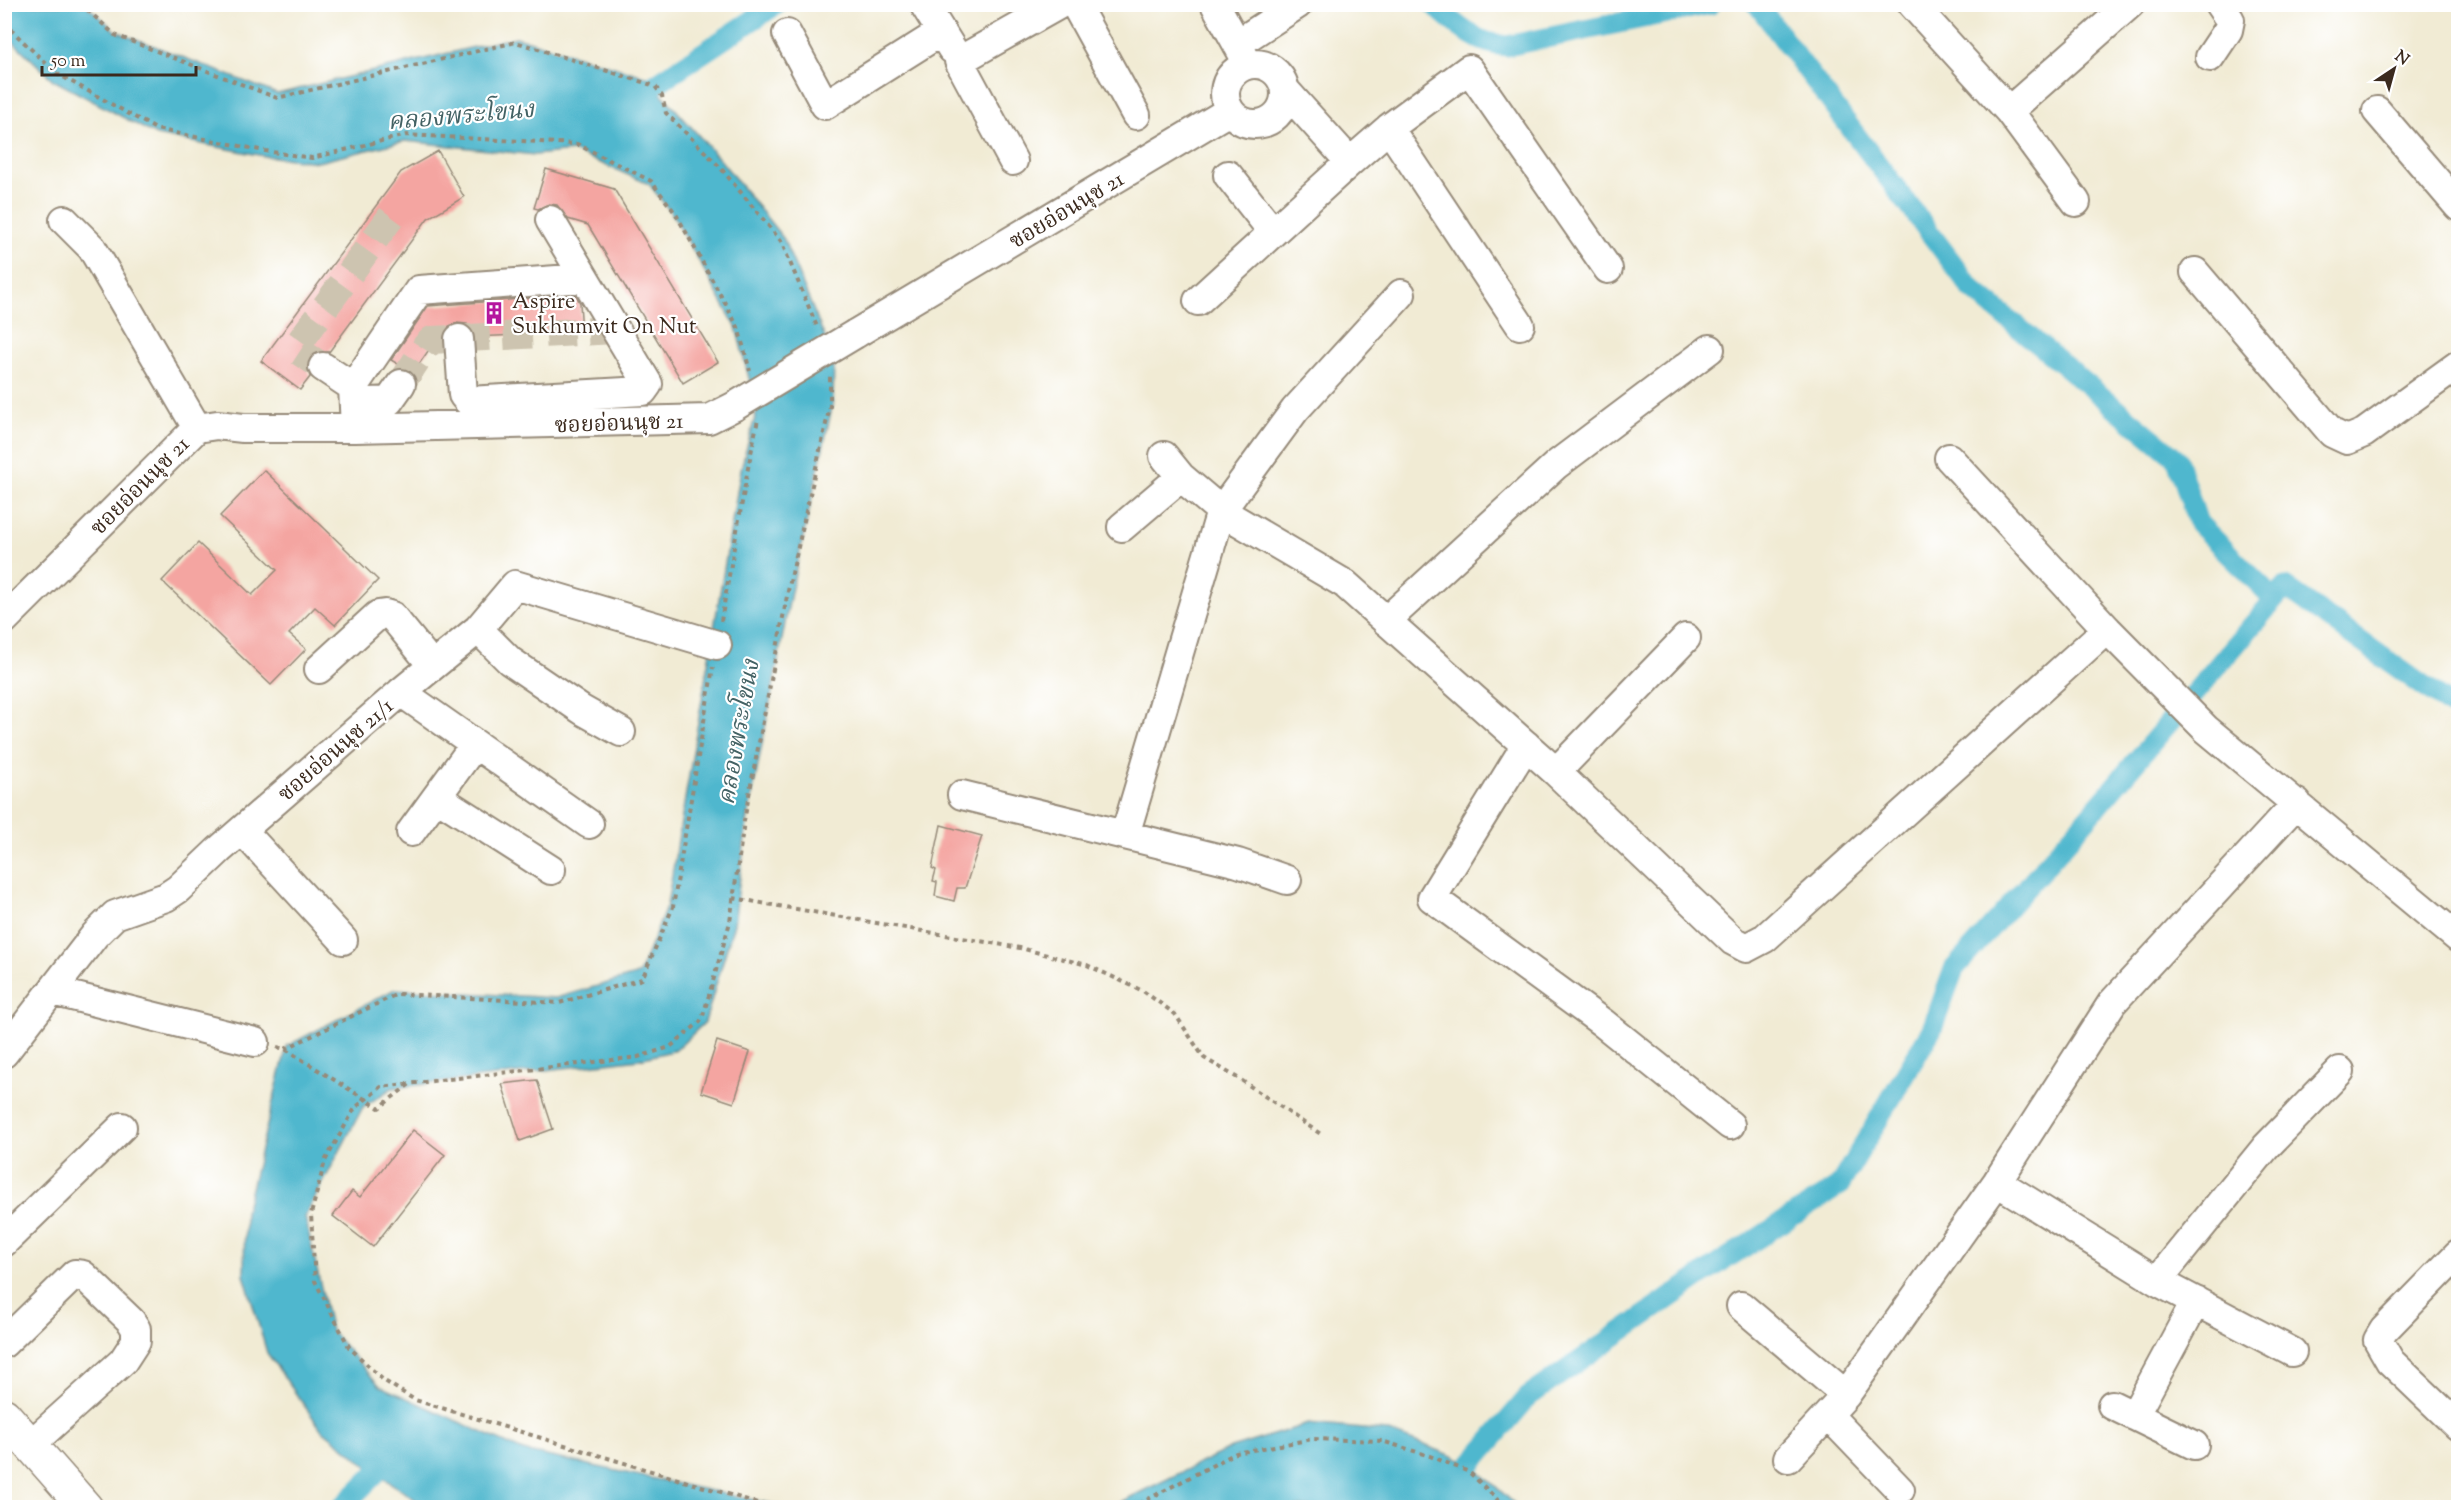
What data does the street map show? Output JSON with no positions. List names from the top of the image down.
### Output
{
  "streets": {
    "street": ["ซอยอ่อนนุช 21", "ซอยอ่อนนุช 21/1"]
  },
  "water": ["คลองพระโขนง"],
  "places": {
    "building": ["Aspire Sukhumvit On Nut"]
  },
  "scale_bar": "50 m",
  "north": "top right"
}
